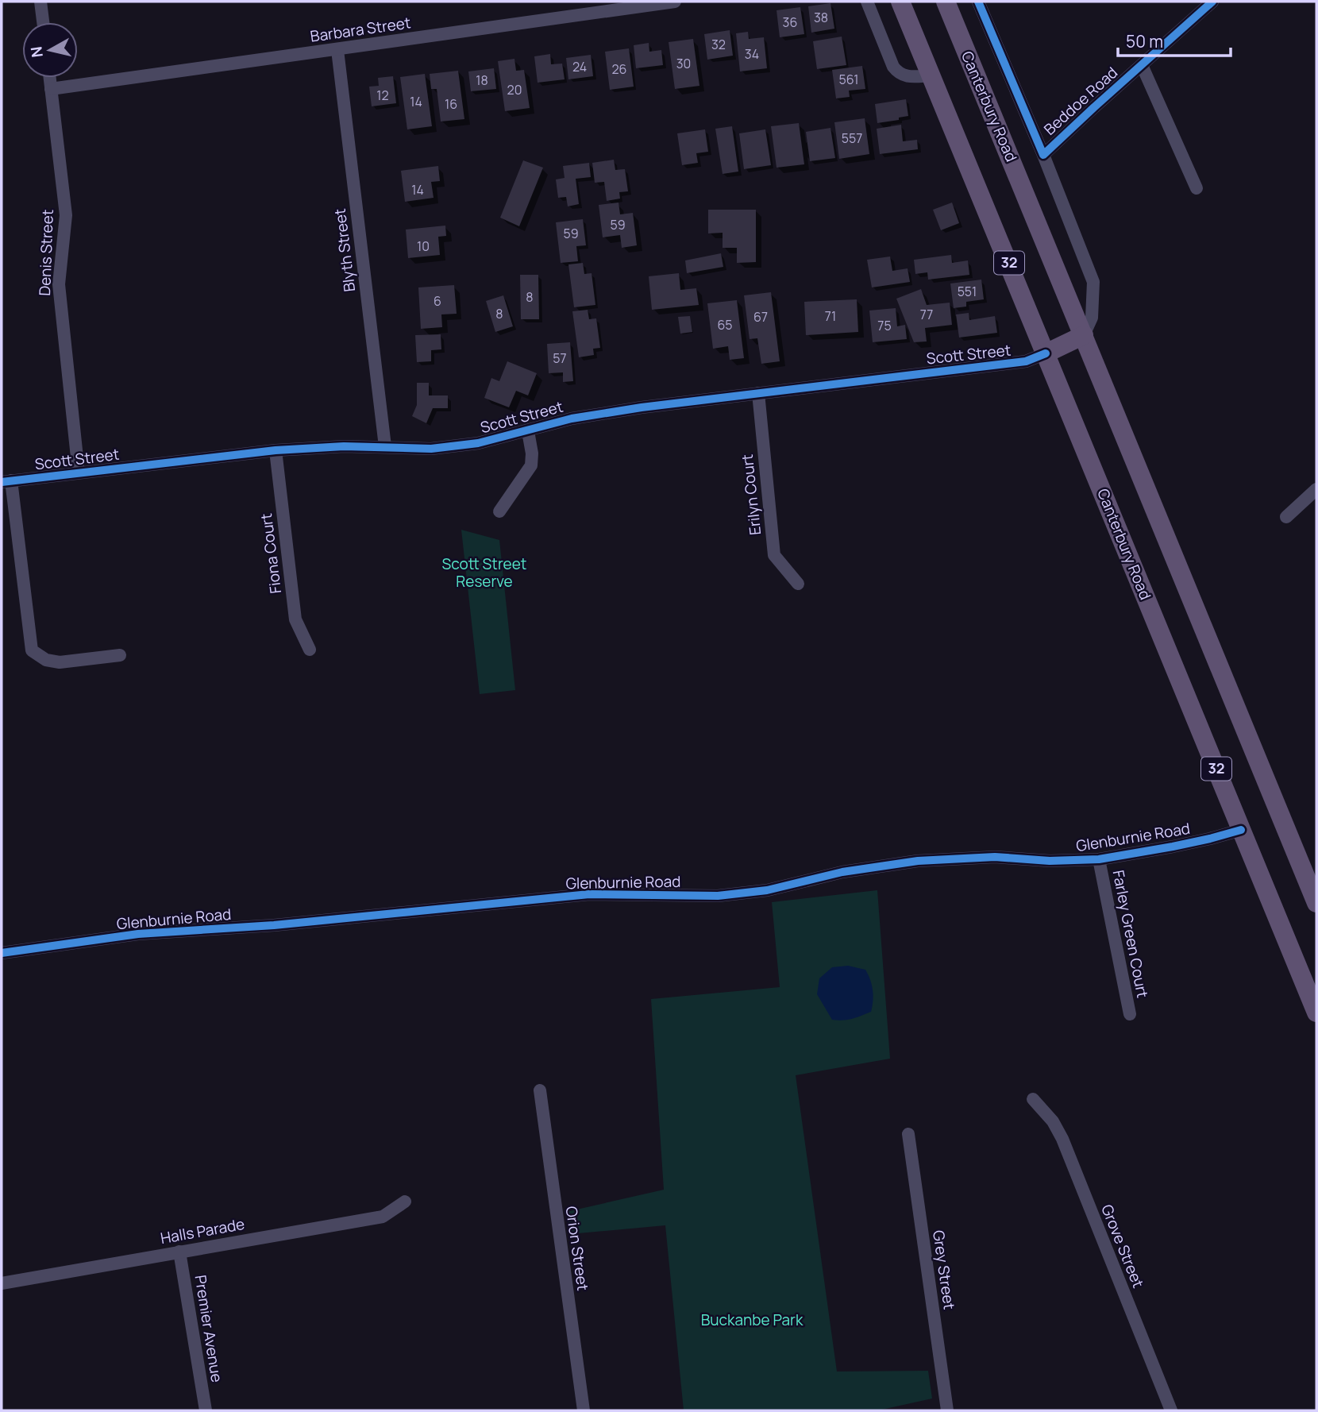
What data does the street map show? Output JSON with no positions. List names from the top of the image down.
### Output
{
  "streets": {
    "main road": ["Canterbury Road", "32"],
    "street": [
      "Barbara Street",
      "Beddoe Road",
      "Blyth Street",
      "Denis Street",
      "Scott Street",
      "Erilyn Court",
      "Fiona Court",
      "Glenburnie Road",
      "Farley Green Court",
      "Halls Parade",
      "Grove Street",
      "Orion Street",
      "Grey Street",
      "Premier Avenue"
    ]
  },
  "crossings": [
    ["Barbara Street", "Blyth Street"],
    ["Barbara Street", "Denis Street"],
    ["Beddoe Road", "Canterbury Road"],
    ["Canterbury Road", "Scott Street"],
    ["Canterbury Road", "Glenburnie Road"],
    ["Blyth Street", "Scott Street"],
    ["Denis Street", "Scott Street"],
    ["Scott Street", "Erilyn Court"],
    ["Scott Street", "Fiona Court"],
    ["Glenburnie Road", "Farley Green Court"],
    ["Halls Parade", "Premier Avenue"]
  ],
  "parks": ["Scott Street Reserve", "Buckanbe Park"],
  "house_numbers": [
    "38",
    "36",
    "32",
    "34",
    "30",
    "24",
    "26",
    "561",
    "18",
    "20",
    "12",
    "14",
    "16",
    "557",
    "14",
    "59",
    "59",
    "10",
    "551",
    "8",
    "6",
    "8",
    "77",
    "71",
    "67",
    "65",
    "75",
    "57"
  ],
  "scale_bar": "50 m",
  "north": "left"
}
